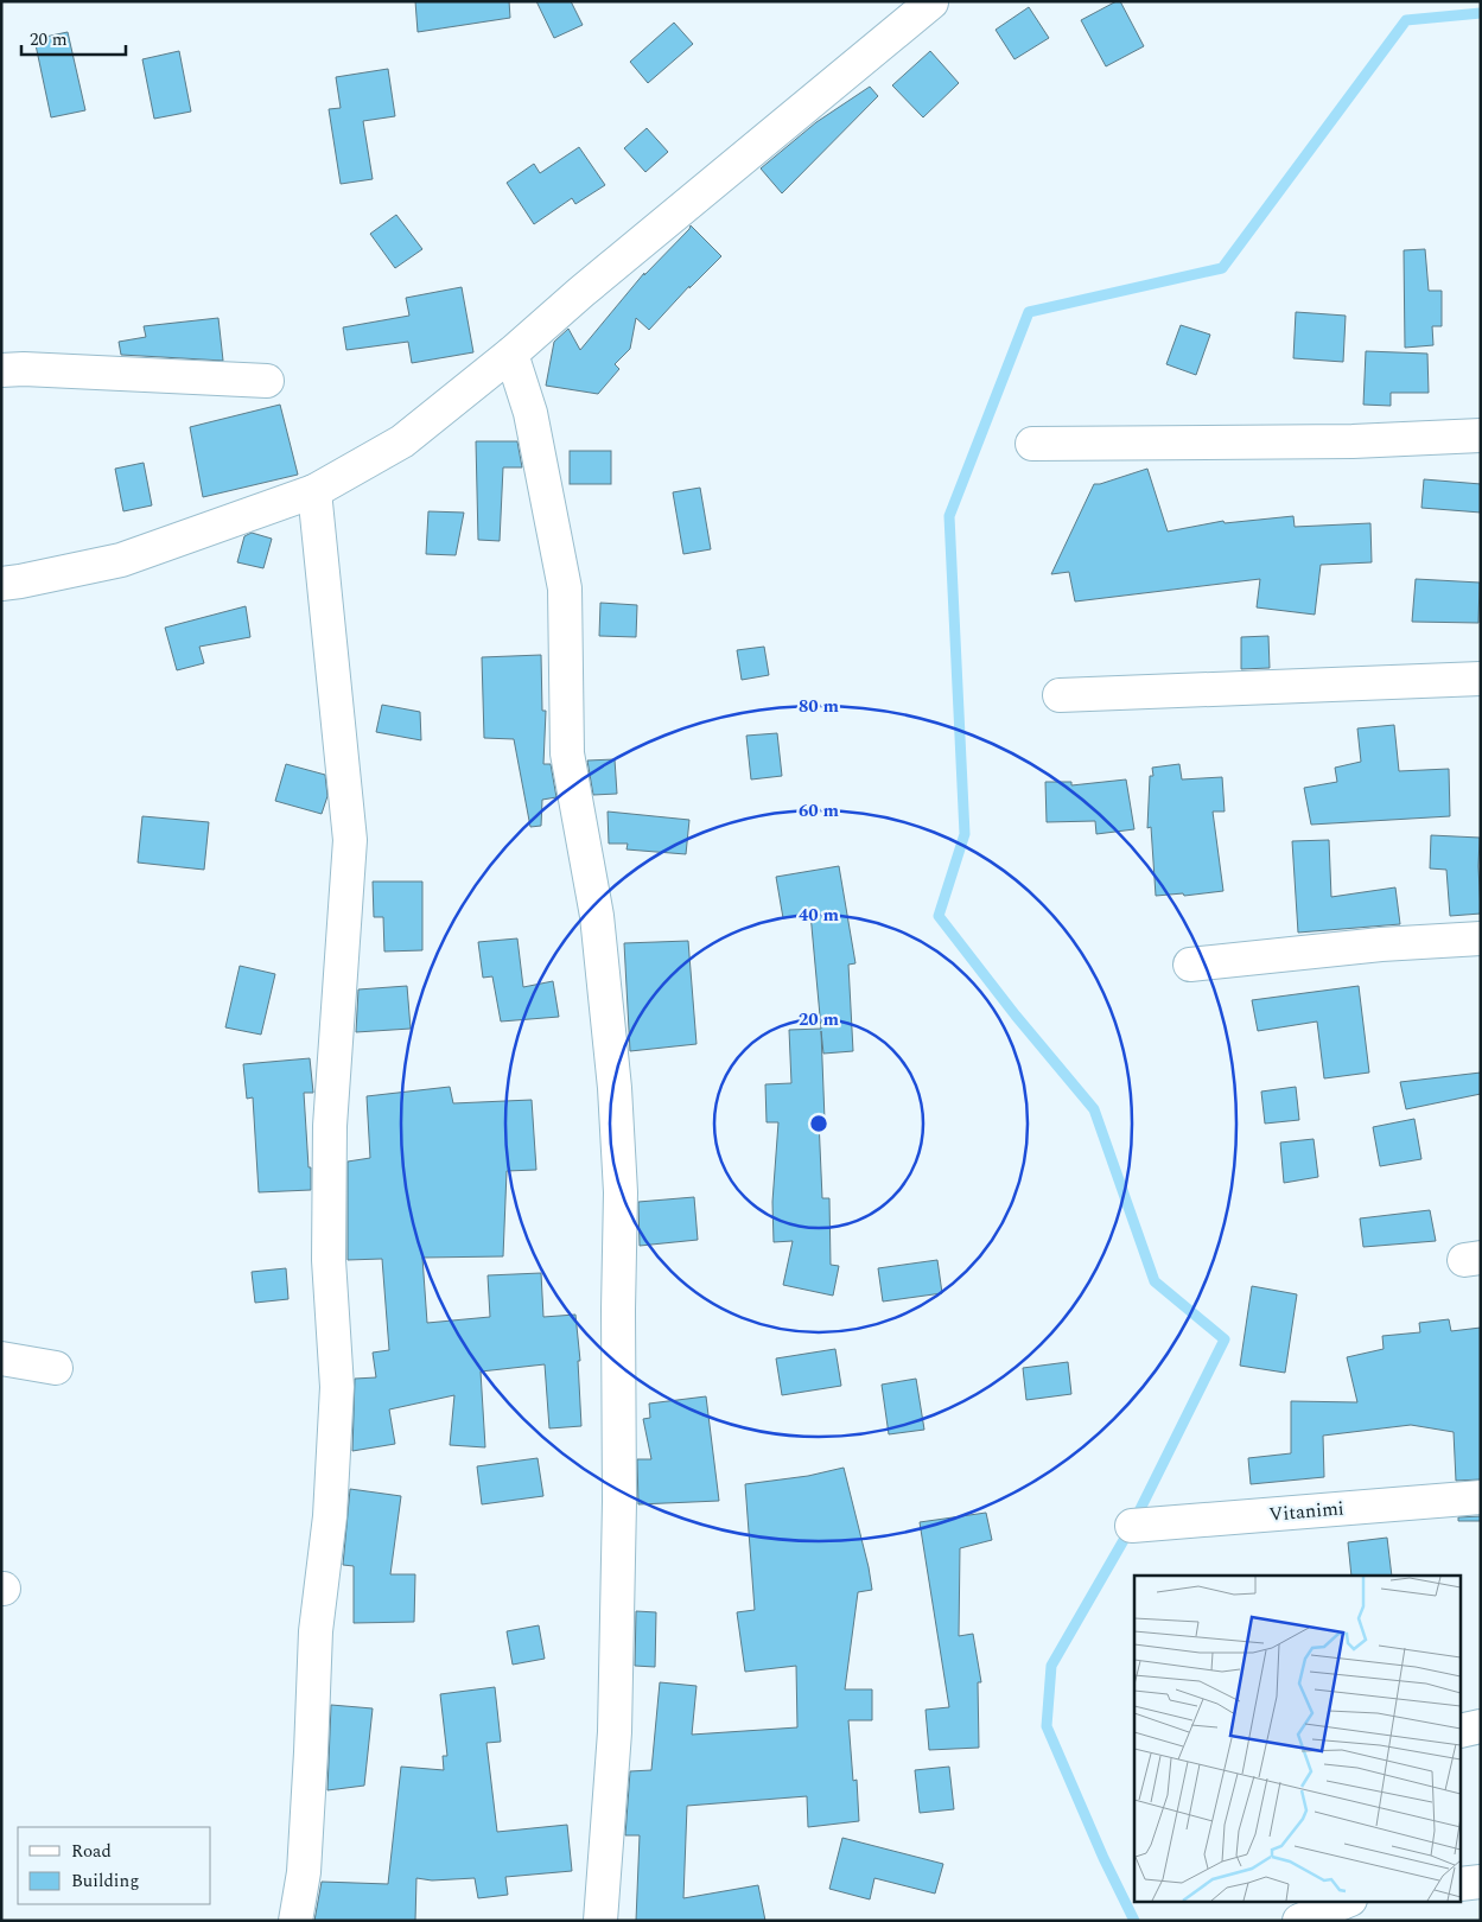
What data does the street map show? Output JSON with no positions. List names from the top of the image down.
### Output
{
  "streets": {
    "street": ["Vitanimi"]
  },
  "legend": ["Road", "Building"],
  "scale_bar": "20 m",
  "rings": [
    "80 m",
    "60 m",
    "40 m",
    "20 m"
  ]
}
